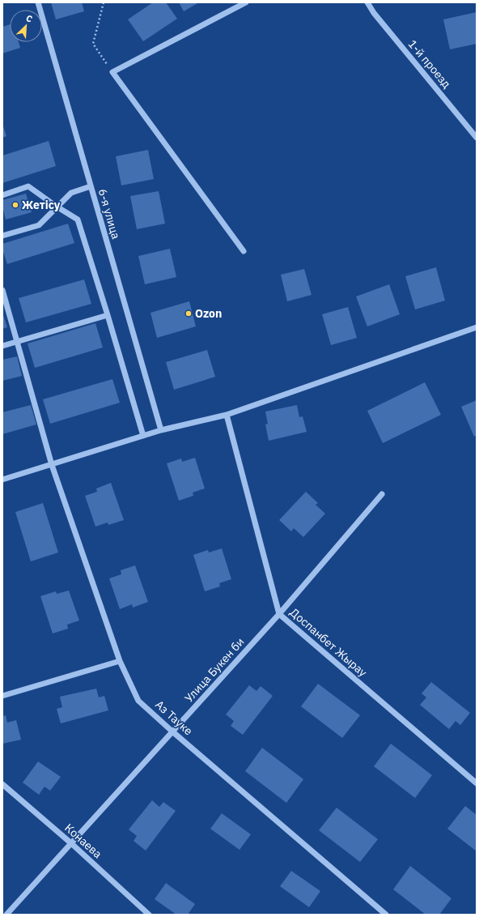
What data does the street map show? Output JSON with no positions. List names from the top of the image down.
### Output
{
  "streets": {
    "street": [
      "1-й проезд",
      "6-я улица",
      "Доспанбет Жырау",
      "Улица Букен би",
      "Аз Тауке",
      "Конаева"
    ]
  },
  "crossings": [
    ["Доспанбет Жырау", "Улица Букен би"],
    ["Улица Букен би", "Аз Тауке"],
    ["Улица Букен би", "Конаева"]
  ],
  "places": ["Жетісу", "Ozon"],
  "north": "top right"
}
